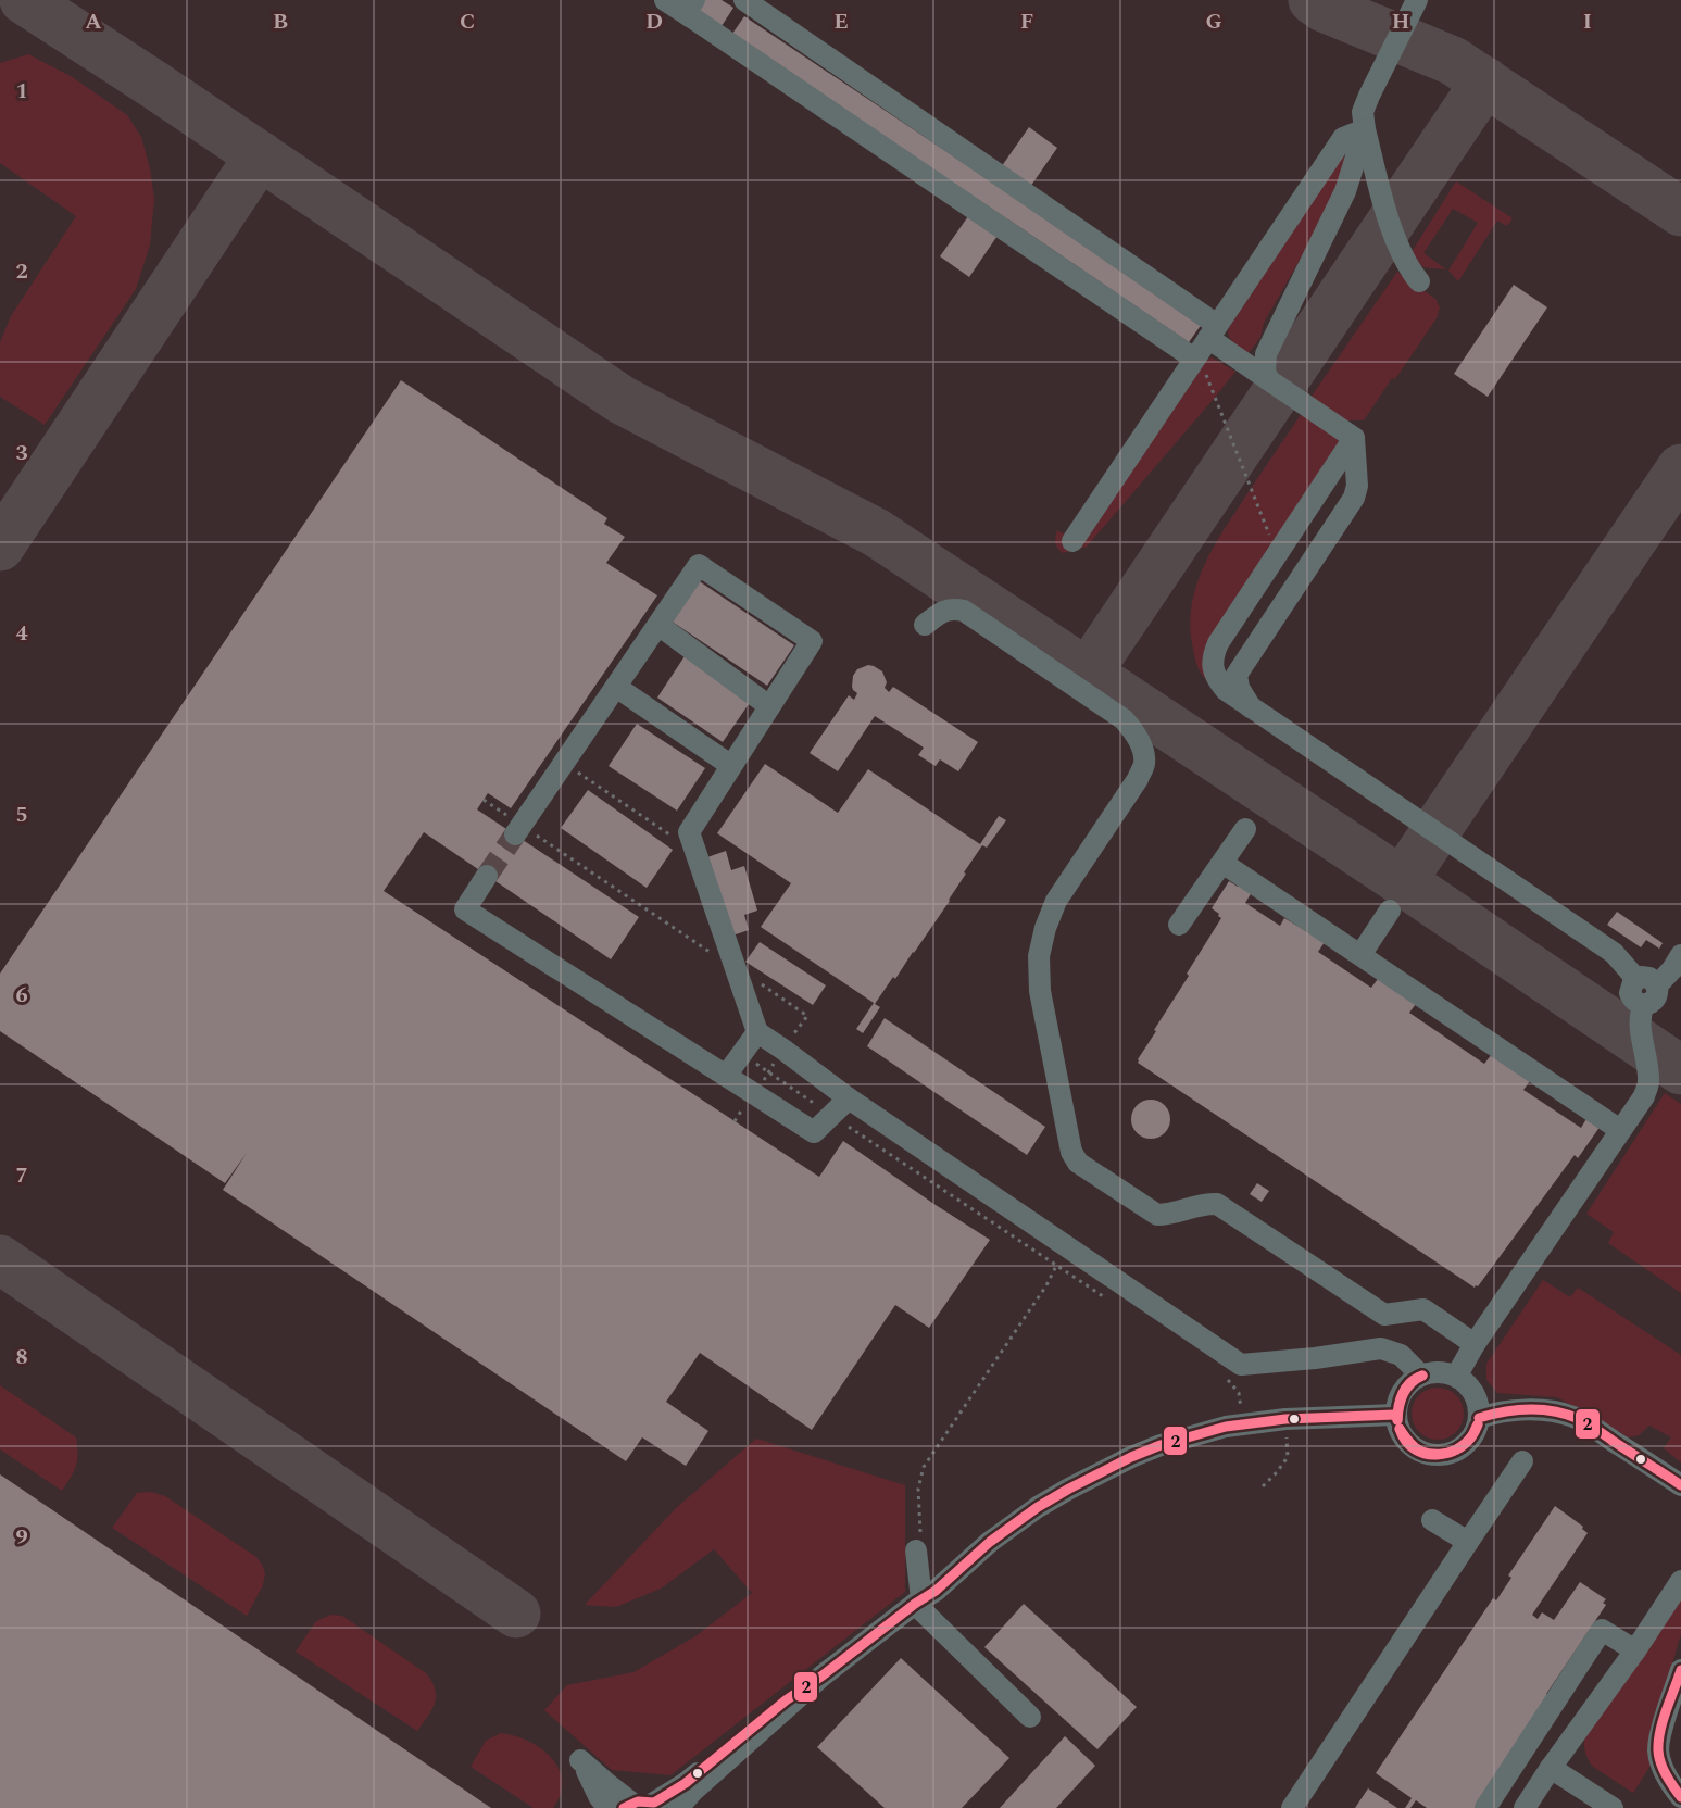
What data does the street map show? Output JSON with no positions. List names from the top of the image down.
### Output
{
  "lines": ["transit line 2"],
  "grid": {
    "columns": [
      "A",
      "B",
      "C",
      "D",
      "E",
      "F",
      "G",
      "H",
      "I"
    ],
    "rows": [
      "1",
      "2",
      "3",
      "4",
      "5",
      "6",
      "7",
      "8",
      "9"
    ]
  }
}
